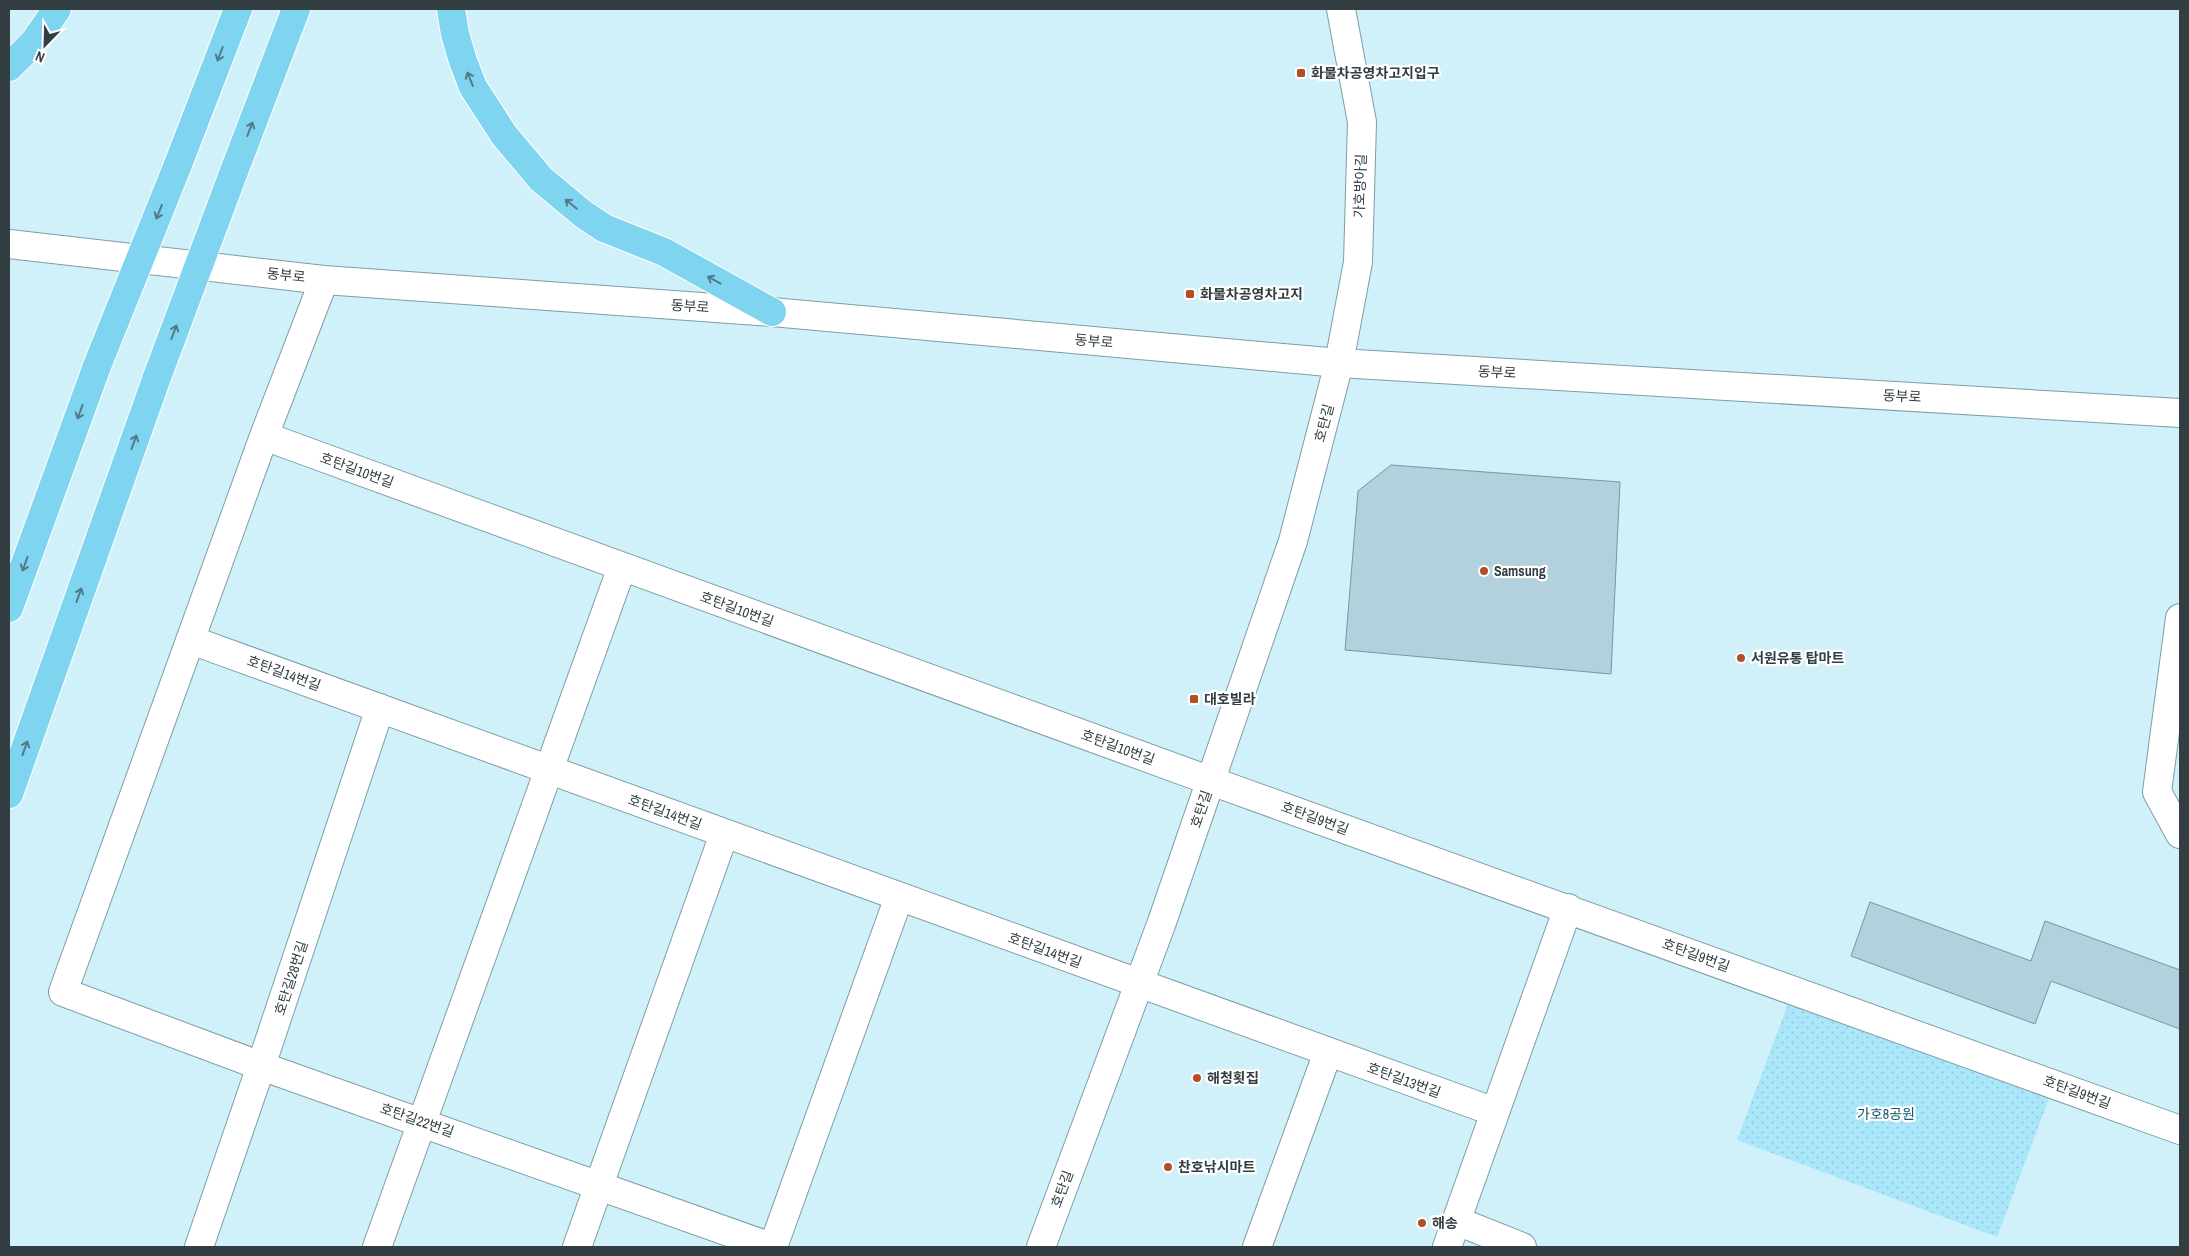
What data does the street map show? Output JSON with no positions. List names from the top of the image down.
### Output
{
  "streets": {
    "street": [
      "가호방아길",
      "동부로",
      "호탄길",
      "호탄길10번길",
      "호탄길14번길",
      "호탄길9번길",
      "호탄길28번길",
      "호탄길13번길",
      "호탄길22번길"
    ]
  },
  "crossings": [
    ["가호방아길", "동부로"],
    ["가호방아길", "호탄길"],
    ["동부로", "호탄길"],
    ["호탄길", "호탄길10번길"],
    ["호탄길", "호탄길14번길"],
    ["호탄길", "호탄길9번길"],
    ["호탄길", "호탄길13번길"],
    ["호탄길10번길", "호탄길9번길"],
    ["호탄길14번길", "호탄길28번길"],
    ["호탄길14번길", "호탄길13번길"],
    ["호탄길14번길", "호탄길22번길"],
    ["호탄길28번길", "호탄길22번길"]
  ],
  "parks": ["가호8공원"],
  "places": {
    "transit": ["화물차공영차고지입구", "화물차공영차고지", "대호빌라"],
    "other": [
      "Samsung",
      "서원유통 탑마트",
      "해청횟집",
      "찬호낚시마트",
      "해송"
    ]
  },
  "north": "bottom left"
}
